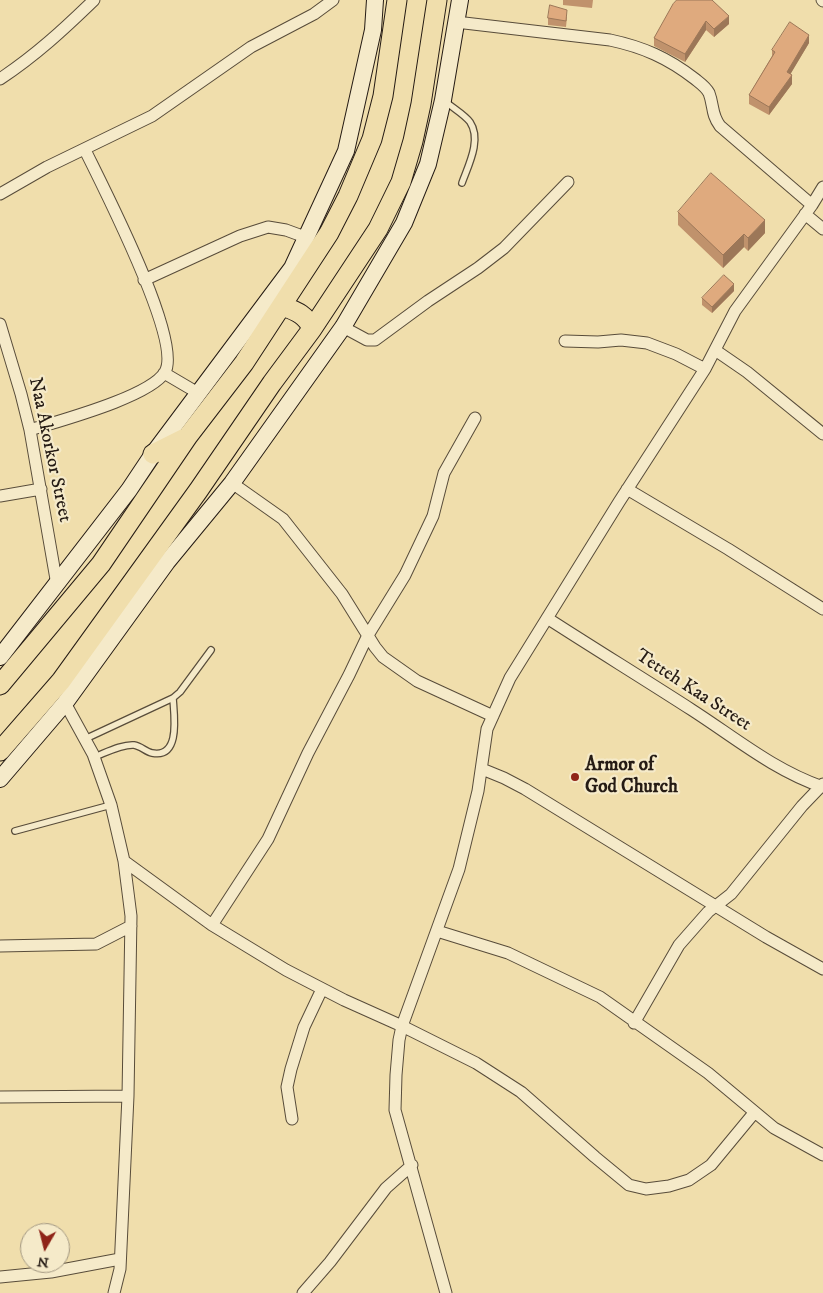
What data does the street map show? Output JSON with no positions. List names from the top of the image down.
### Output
{
  "streets": {
    "street": ["Naa Akorkor Street", "Tetteh Kaa Street"]
  },
  "places": ["Armor of God Church"],
  "north": "bottom"
}
